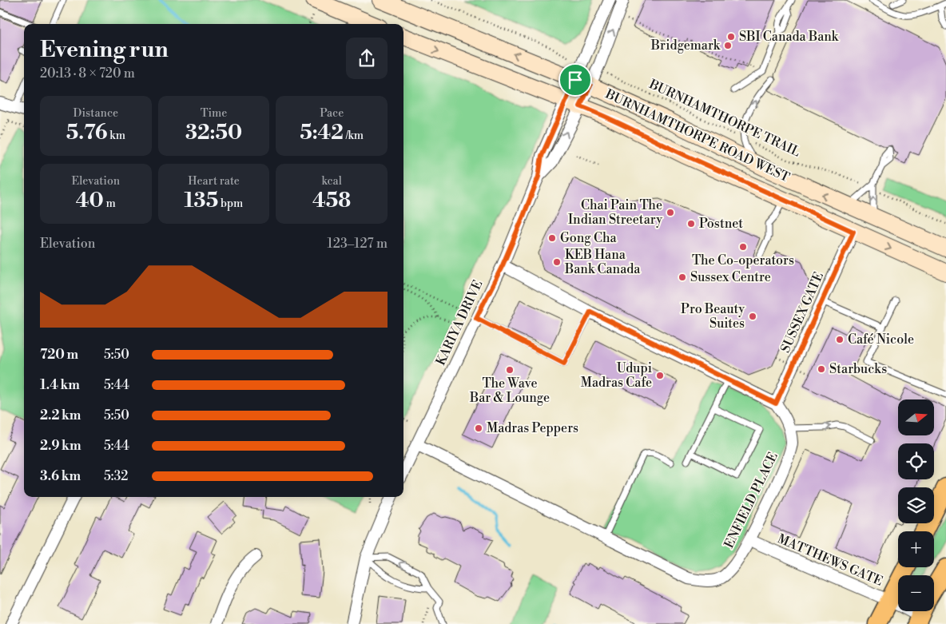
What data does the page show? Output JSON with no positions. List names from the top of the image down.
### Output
{
  "streets": {
    "main road": ["BURNHAMTHORPE ROAD WEST"],
    "street": [
      "SUSSEX GATE",
      "KARIYA DRIVE",
      "ENFIELD PLACE",
      "MATTHEWS GATE"
    ],
    "path": ["BURNHAMTHORPE TRAIL"]
  },
  "crossings": [
    ["BURNHAMTHORPE ROAD WEST", "SUSSEX GATE"],
    ["BURNHAMTHORPE ROAD WEST", "KARIYA DRIVE"],
    ["SUSSEX GATE", "ENFIELD PLACE"],
    ["KARIYA DRIVE", "ENFIELD PLACE"],
    ["ENFIELD PLACE", "MATTHEWS GATE"]
  ],
  "places": [
    "SBI Canada Bank",
    "Bridgemark",
    "Chai Pain The Indian Streetary",
    "Postnet",
    "Gong Cha",
    "The Co-operators",
    "KEB Hana Bank Canada",
    "Sussex Centre",
    "Pro Beauty Suites",
    "Café Nicole",
    "Starbucks",
    "The Wave Bar & Lounge",
    "Udupi Madras Cafe",
    "Madras Peppers"
  ],
  "north": "right",
  "page": {
    "heading": ["Evening run", "20:13 · 8 × 720 m"],
    "stats": [
      ["Distance", "5.76 km"],
      ["Time", "32:50"],
      ["Pace", "5:42 /km"],
      ["Elevation", "40 m"],
      ["Heart rate", "135 bpm"],
      ["kcal", "458"]
    ],
    "chart": ["Elevation", "123–127 m"],
    "list": [
      {
        "name": "720 m",
        "note": "5:50"
      },
      {
        "name": "1.4 km",
        "note": "5:44"
      },
      {
        "name": "2.2 km",
        "note": "5:50"
      },
      {
        "name": "2.9 km",
        "note": "5:44"
      },
      {
        "name": "3.6 km",
        "note": "5:32"
      }
    ],
    "map_buttons": ["+", "−"]
  }
}
